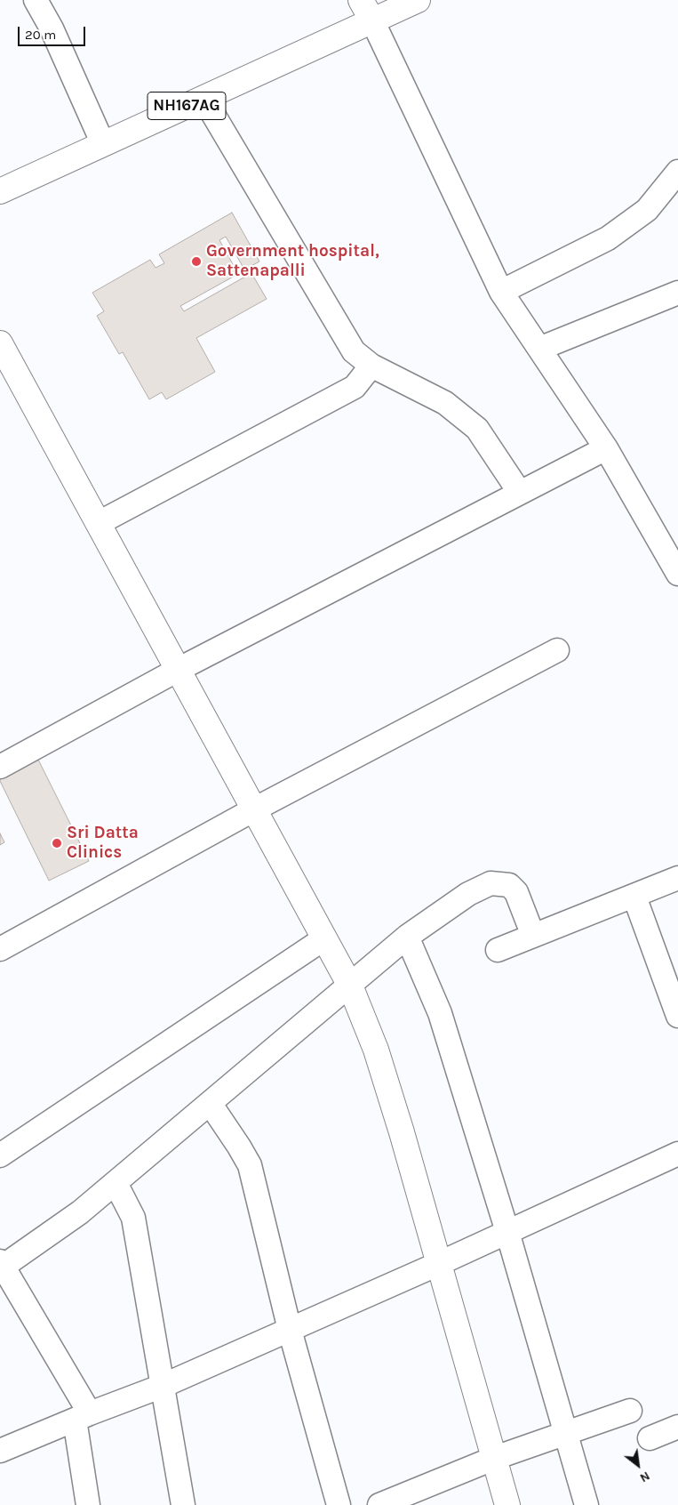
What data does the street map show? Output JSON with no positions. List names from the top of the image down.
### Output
{
  "streets": {
    "main road": ["NH167AG"]
  },
  "places": ["Government hospital, Sattenapalli", "Sri Datta Clinics"],
  "scale_bar": "20 m",
  "north": "bottom right"
}
